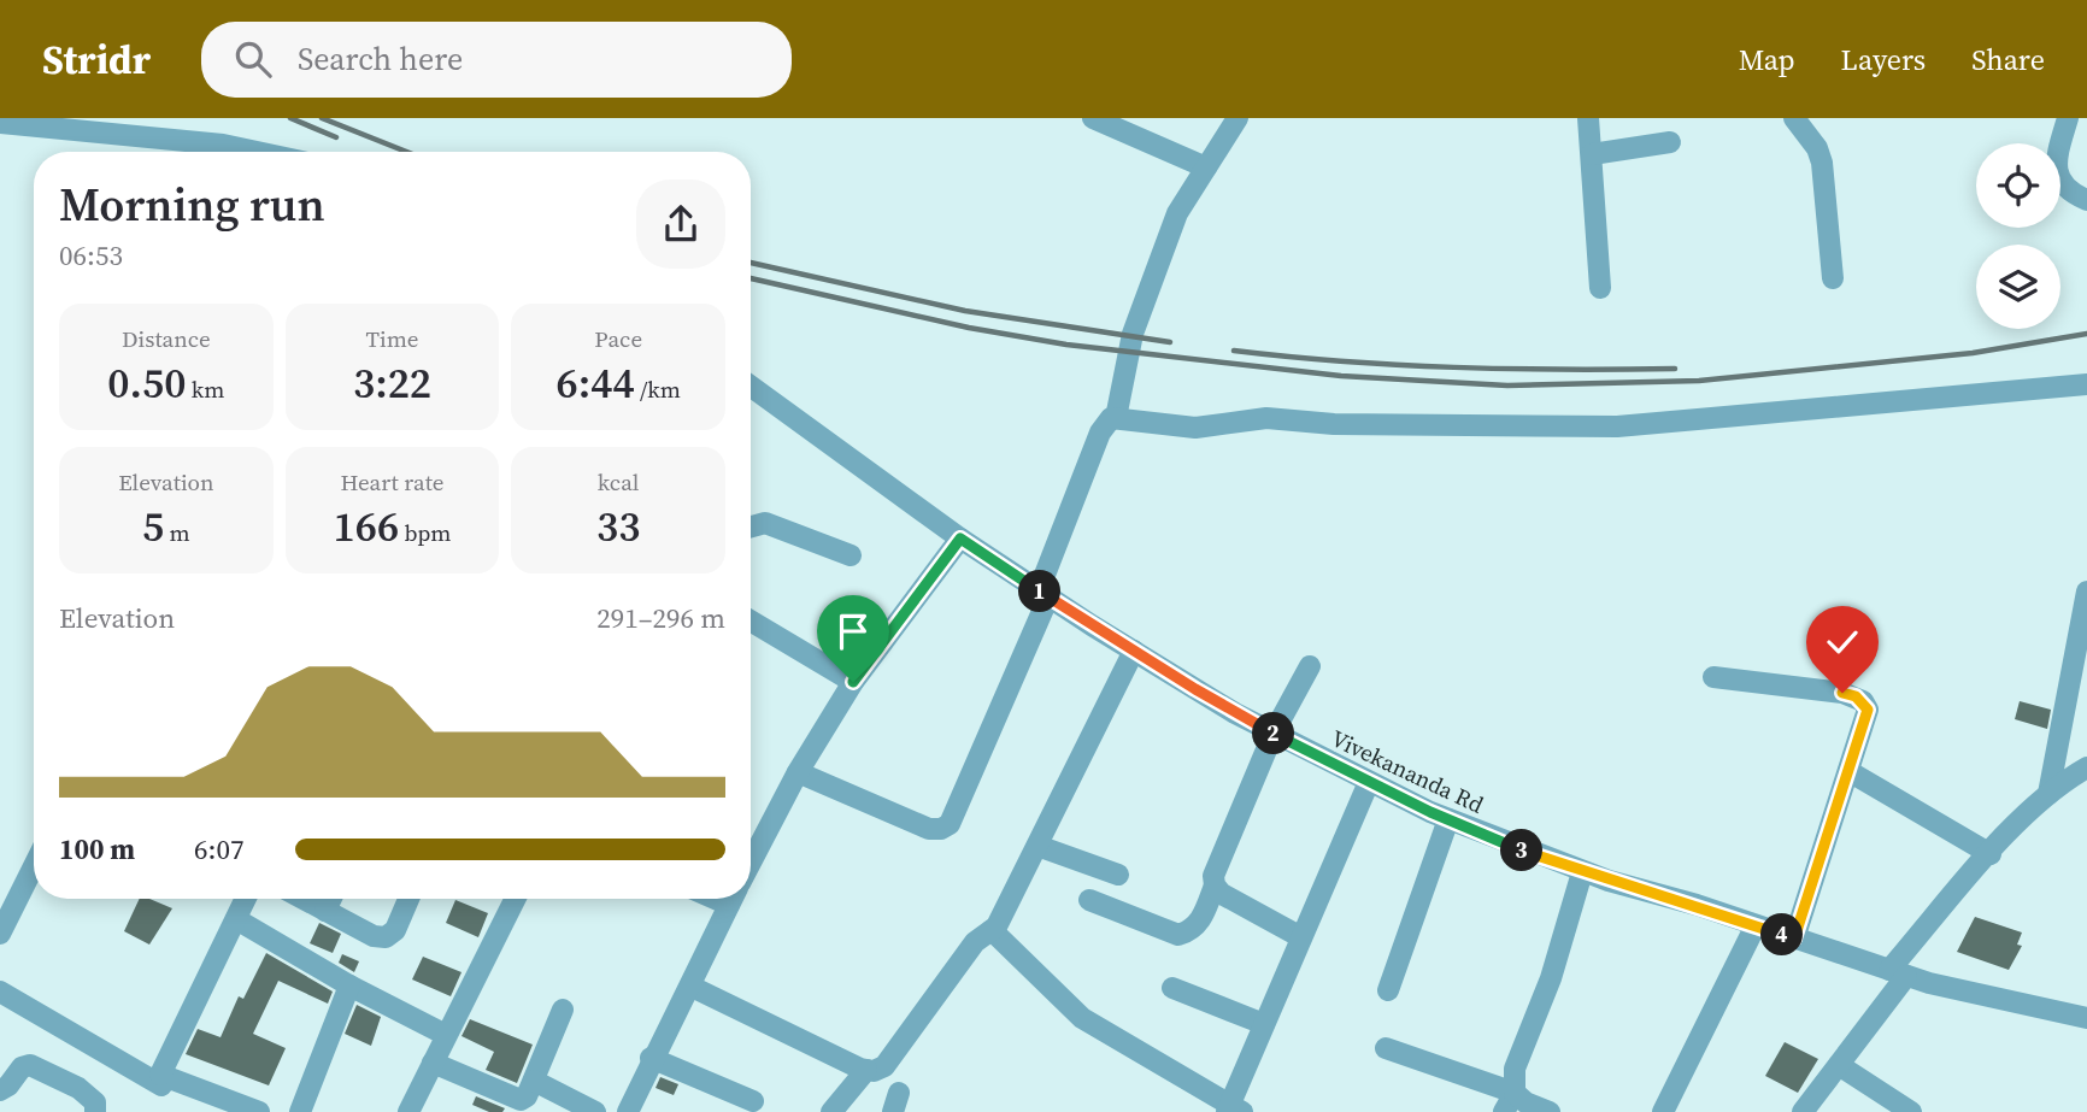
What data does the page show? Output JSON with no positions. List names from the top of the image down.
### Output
{
  "streets": {
    "street": ["Vivekananda Rd"]
  },
  "page": {
    "header": "Stridr",
    "search": "Search here",
    "nav": ["Map", "Layers", "Share"],
    "heading": ["Morning run", "06:53"],
    "stats": [
      ["Distance", "0.50 km"],
      ["Time", "3:22"],
      ["Pace", "6:44 /km"],
      ["Elevation", "5 m"],
      ["Heart rate", "166 bpm"],
      ["kcal", "33"]
    ],
    "pins": [
      "1",
      "2",
      "3",
      "4"
    ],
    "chart": ["Elevation", "291–296 m"],
    "list": [
      {
        "name": "100 m",
        "note": "6:07"
      }
    ]
  }
}
